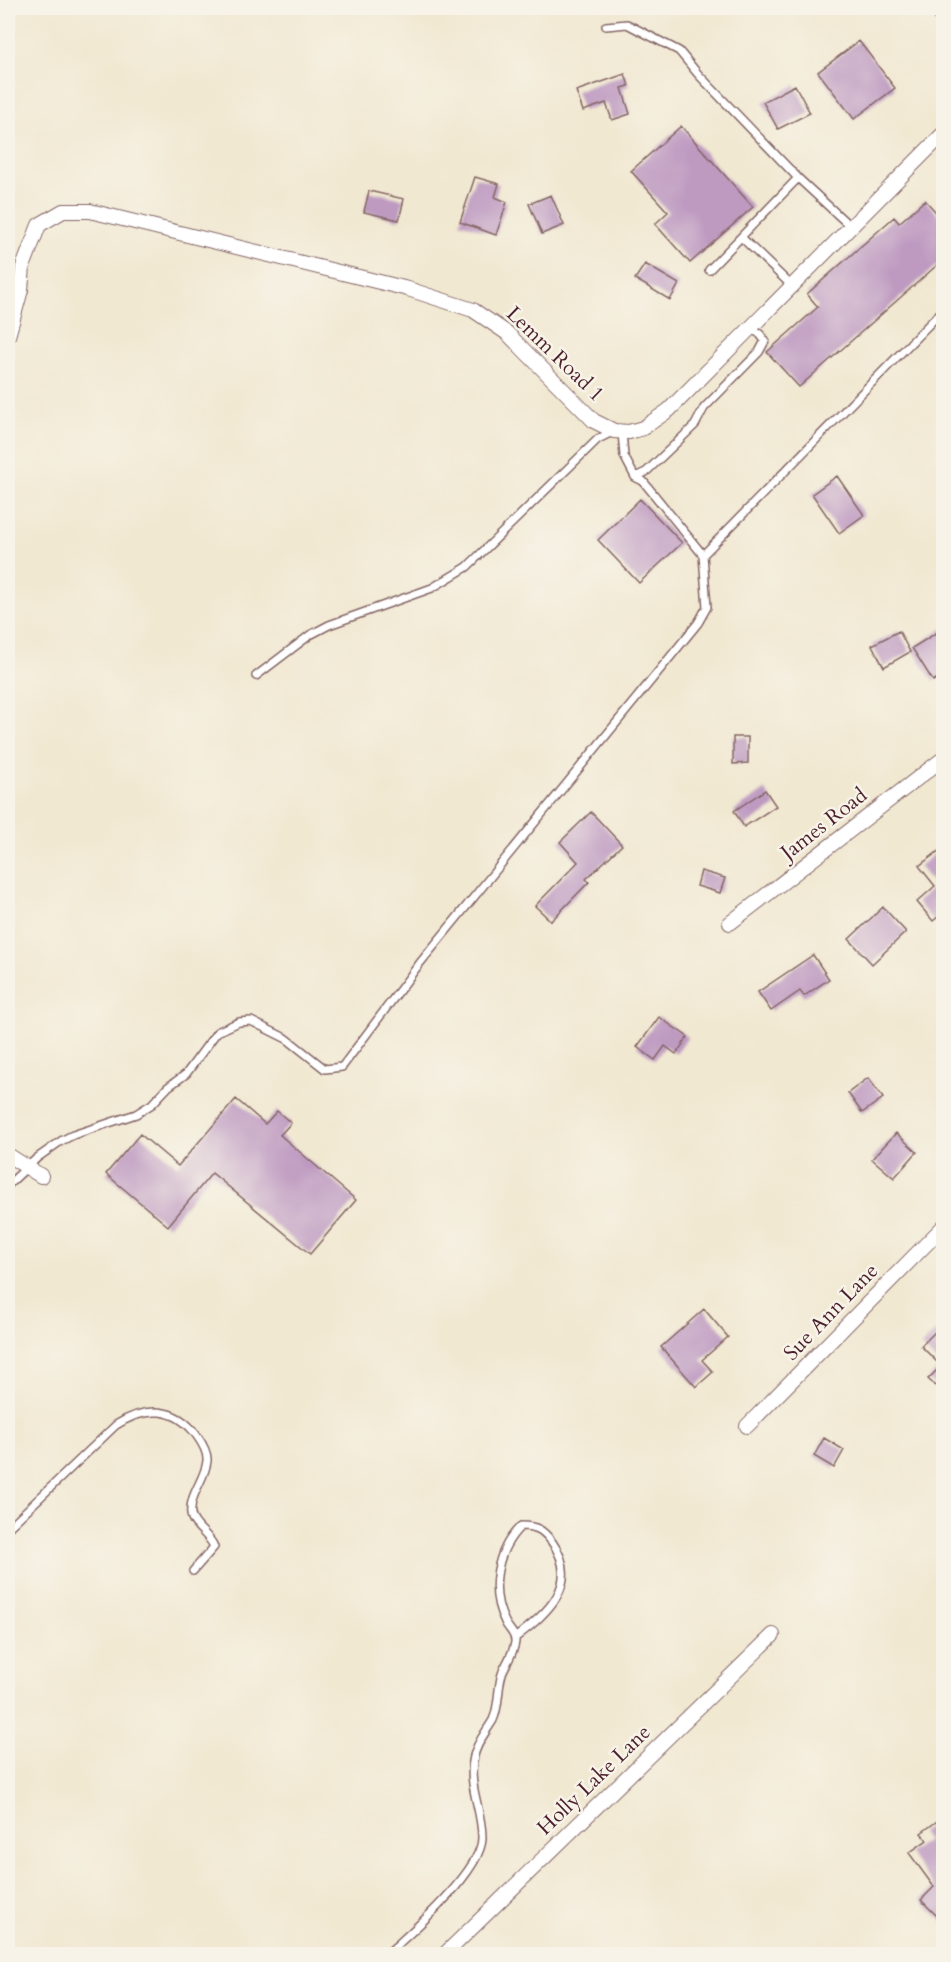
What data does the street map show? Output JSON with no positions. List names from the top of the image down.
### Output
{
  "streets": {
    "street": [
      "Lemm Road 1",
      "James Road",
      "Sue Ann Lane",
      "Holly Lake Lane"
    ]
  }
}
